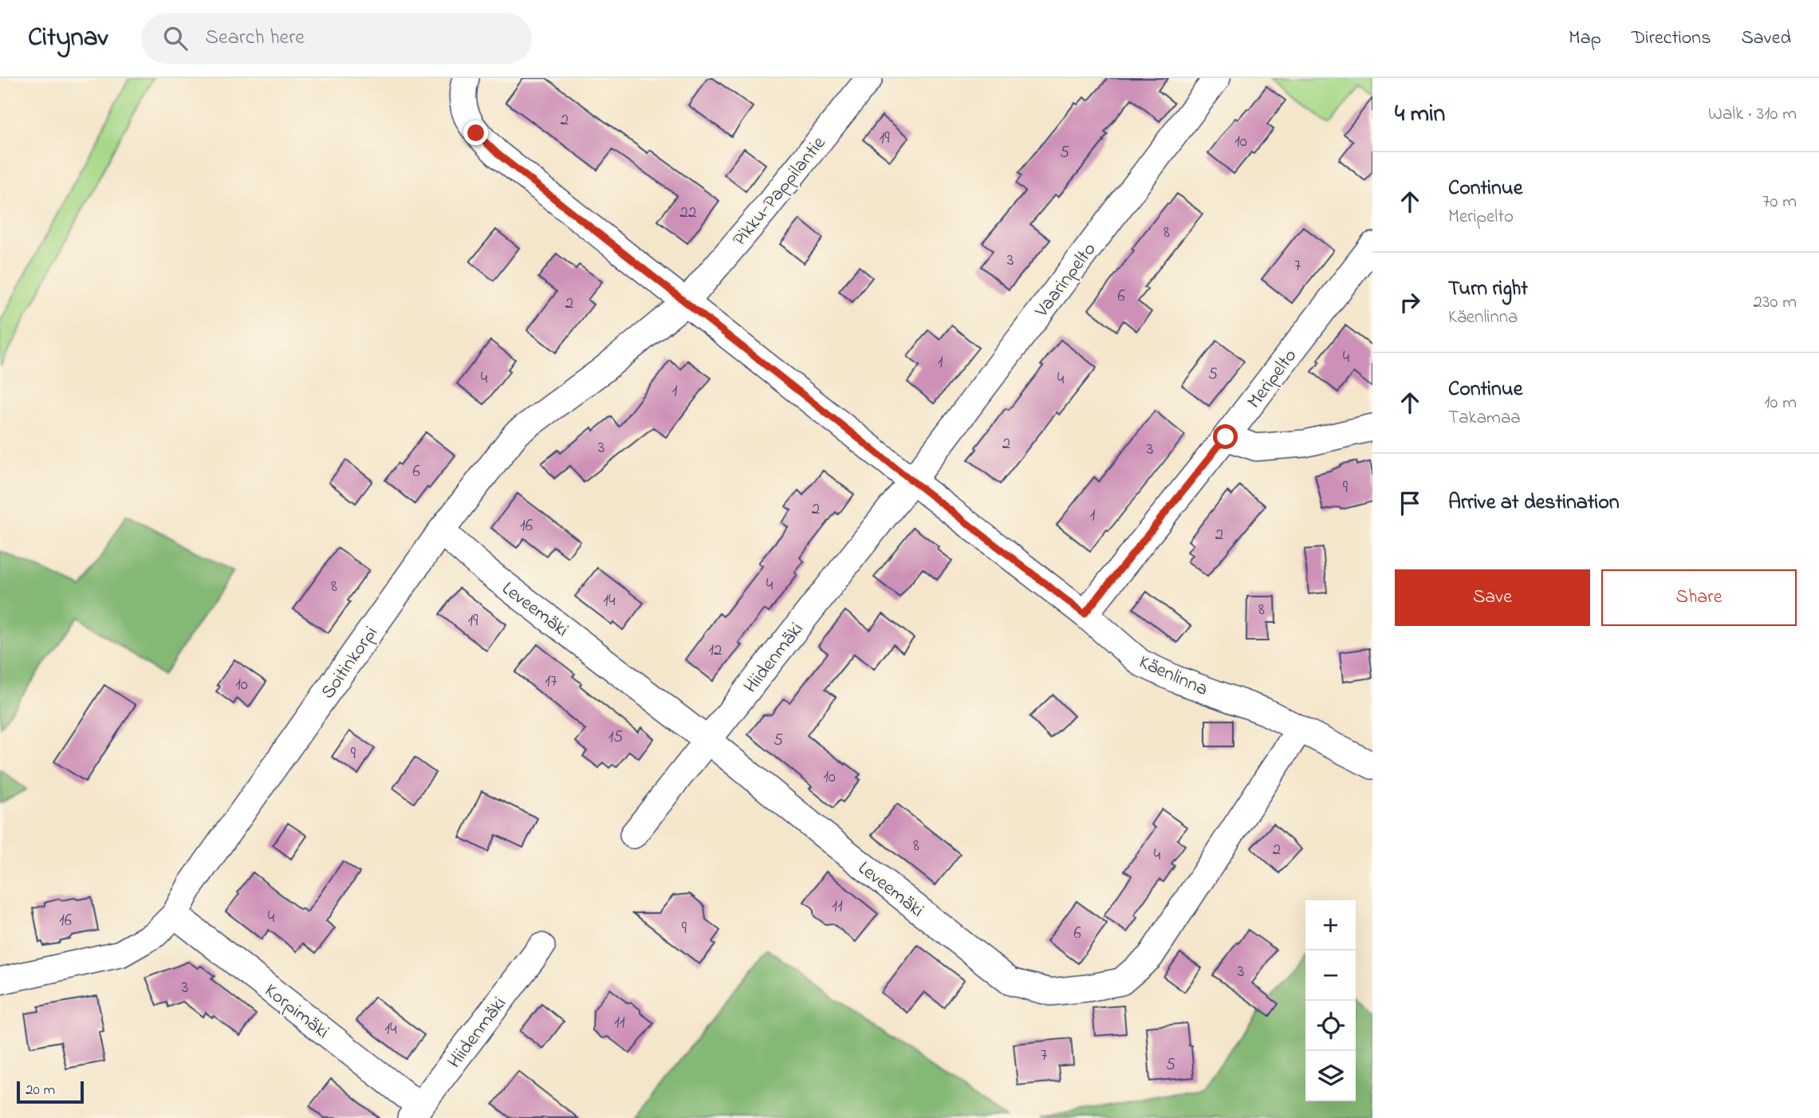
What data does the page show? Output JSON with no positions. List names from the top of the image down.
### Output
{
  "streets": {
    "street": [
      "Pikku-Pappilantie",
      "Vaarinpelto",
      "Meripelto",
      "Leveemäki",
      "Hiidenmäki",
      "Soitinkorpi",
      "Käenlinna",
      "Korpimäki"
    ]
  },
  "crossings": [
    ["Pikku-Pappilantie", "Soitinkorpi"],
    ["Pikku-Pappilantie", "Käenlinna"],
    ["Vaarinpelto", "Hiidenmäki"],
    ["Vaarinpelto", "Käenlinna"],
    ["Meripelto", "Käenlinna"],
    ["Leveemäki", "Hiidenmäki"],
    ["Leveemäki", "Soitinkorpi"],
    ["Leveemäki", "Käenlinna"],
    ["Hiidenmäki", "Käenlinna"],
    ["Hiidenmäki", "Korpimäki"],
    ["Soitinkorpi", "Käenlinna"],
    ["Soitinkorpi", "Korpimäki"]
  ],
  "house_numbers": [
    "2",
    "19",
    "10",
    "5",
    "22",
    "8",
    "3",
    "7",
    "6",
    "2",
    "4",
    "1",
    "5",
    "4",
    "4",
    "1",
    "2",
    "3",
    "3",
    "6",
    "9",
    "2",
    "1",
    "16",
    "2",
    "4",
    "8",
    "14",
    "8",
    "19",
    "12",
    "17",
    "10",
    "15",
    "5",
    "9",
    "10",
    "8",
    "2",
    "4",
    "11",
    "4",
    "16",
    "9",
    "6",
    "3",
    "3",
    "11",
    "14",
    "7",
    "5"
  ],
  "scale_bar": "20 m",
  "page": {
    "header": "Citynav",
    "search": "Search here",
    "nav": ["Map", "Directions", "Saved"],
    "heading": ["4 min", "Walk · 310 m"],
    "list": [
      ["Continue", "Meripelto", "70 m"],
      ["Turn right", "Käenlinna", "230 m"],
      ["Continue", "Takamaa", "10 m"],
      "Arrive at destination"
    ],
    "buttons": ["Save", "Share"],
    "map_buttons": ["+", "−"],
    "scale": "20 m"
  }
}
